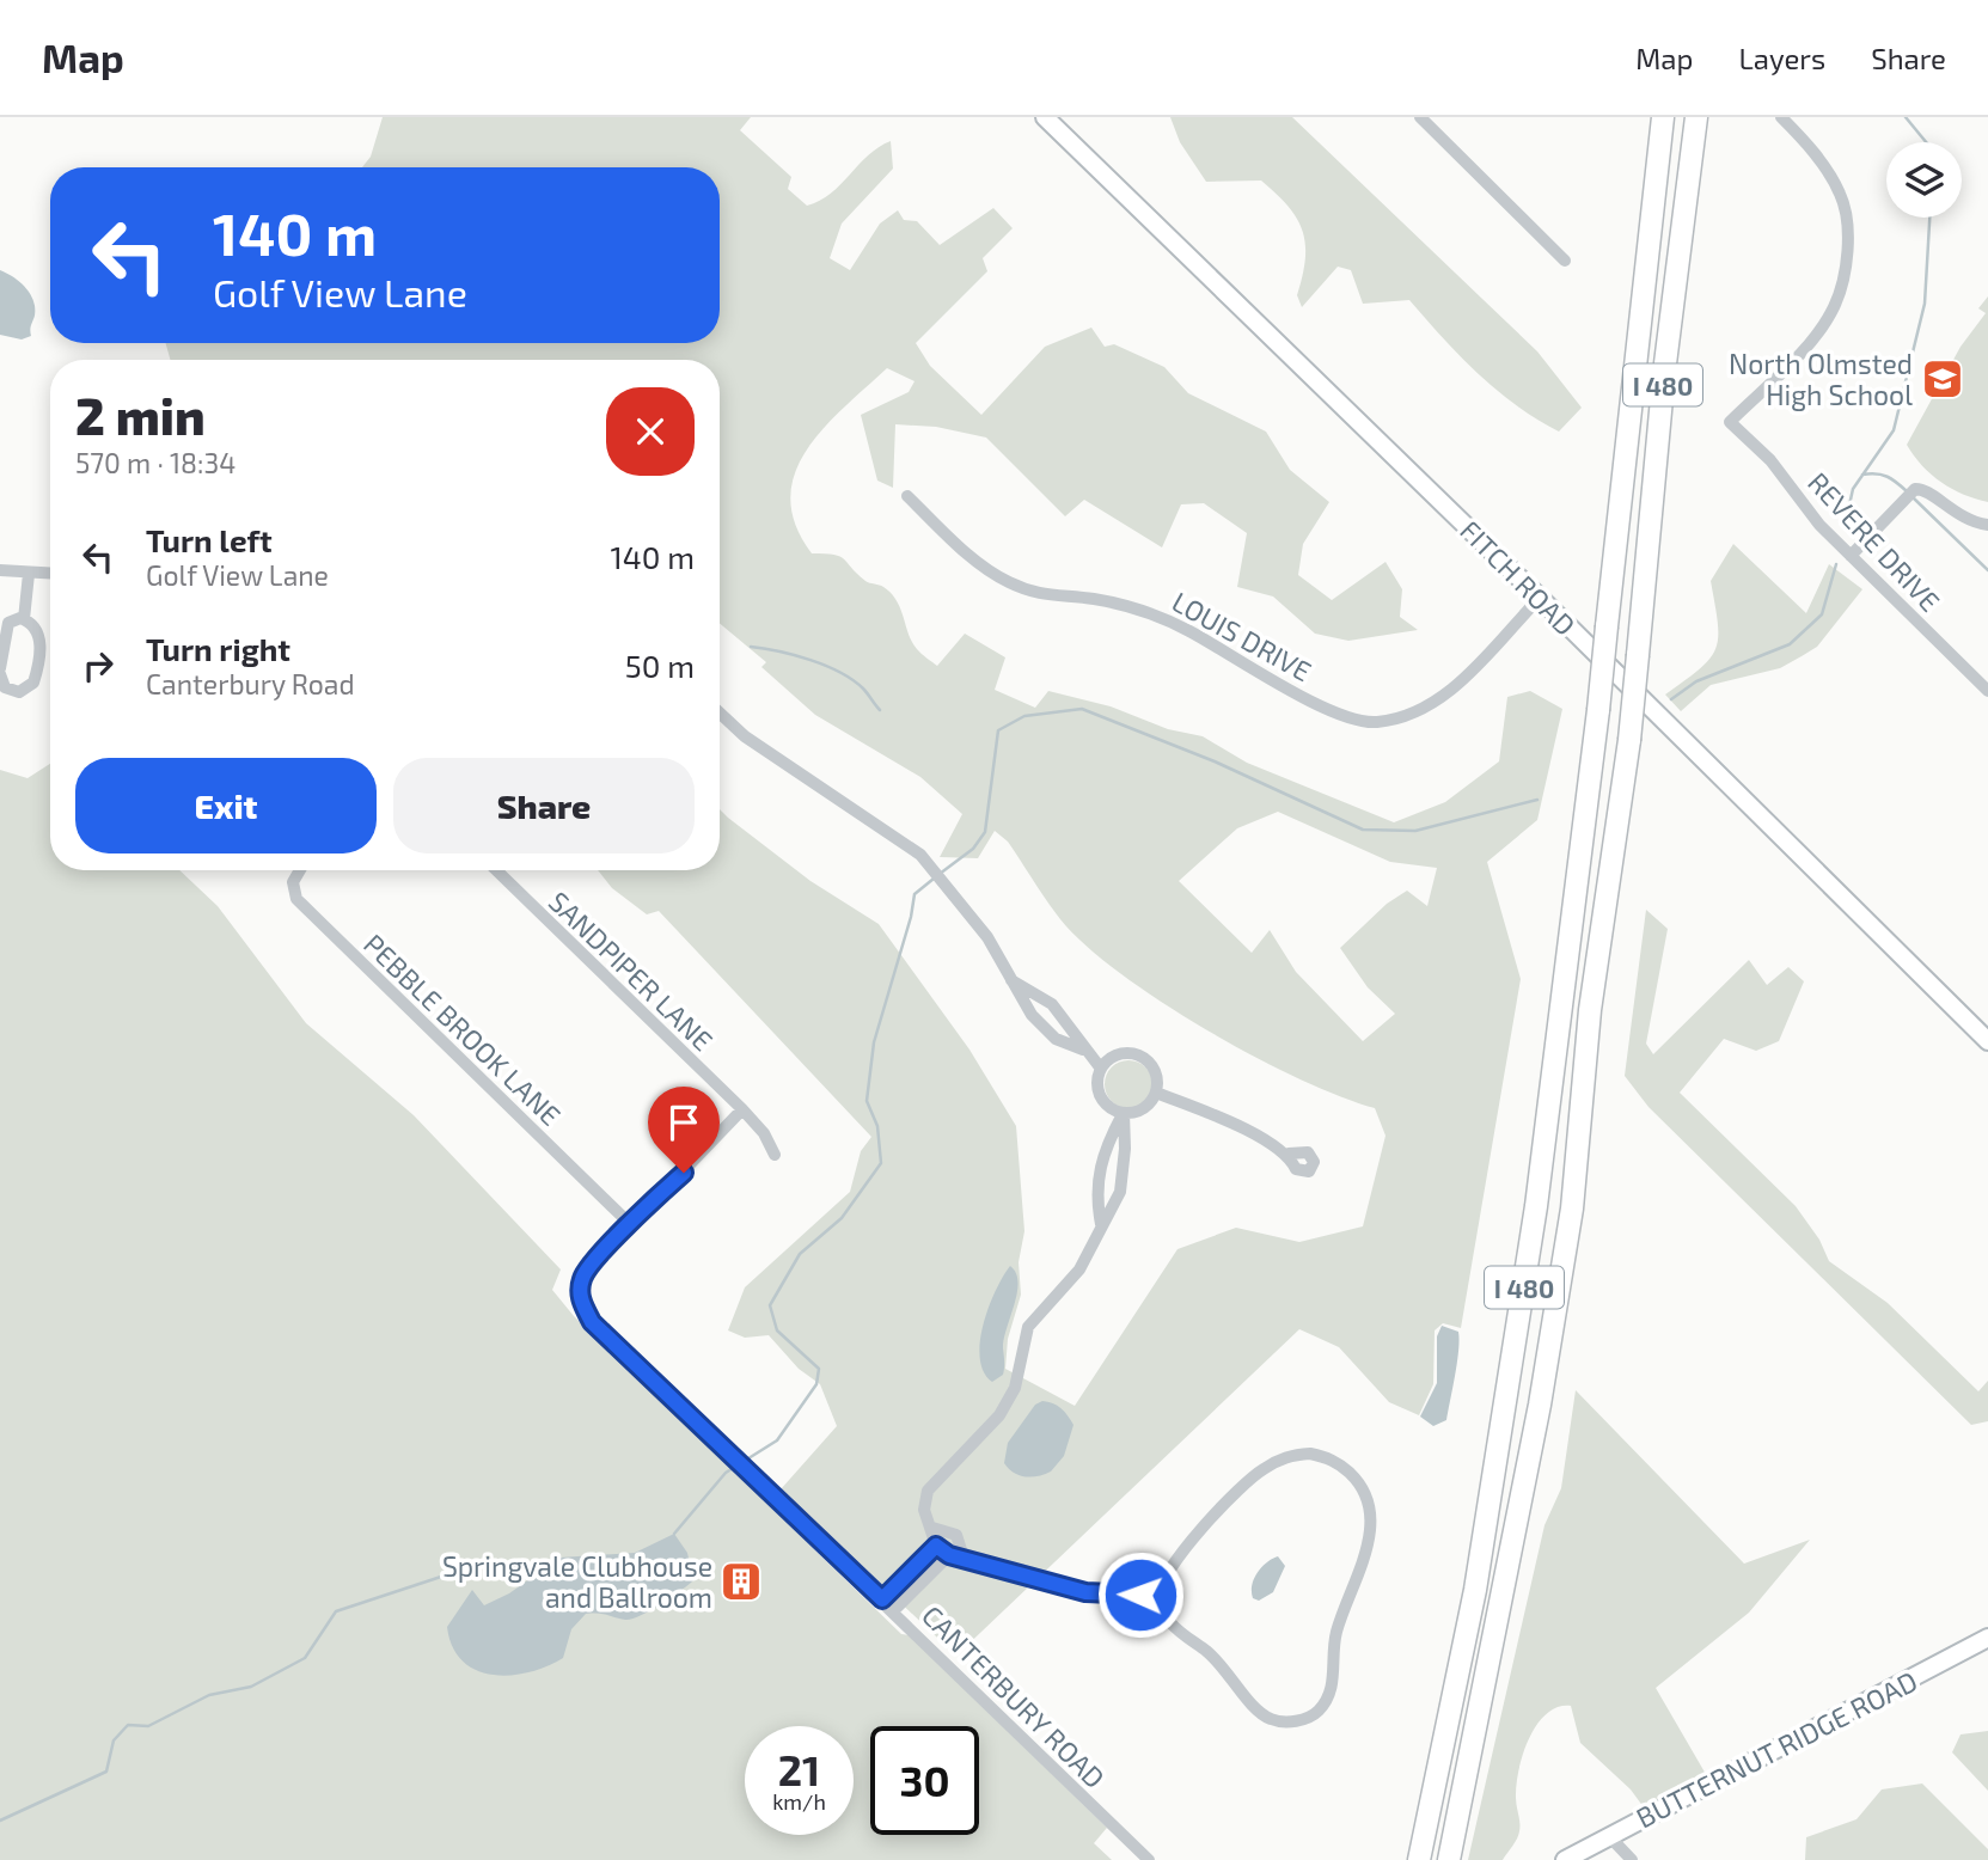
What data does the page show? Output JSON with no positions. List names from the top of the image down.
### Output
{
  "streets": {
    "highway": ["I 480"],
    "street": [
      "REVERE DRIVE",
      "FITCH ROAD",
      "LOUIS DRIVE",
      "SANDPIPER LANE",
      "PEBBLE BROOK LANE",
      "CANTERBURY ROAD",
      "BUTTERNUT RIDGE ROAD"
    ]
  },
  "crossings": [
    ["FITCH ROAD", "LOUIS DRIVE"],
    ["PEBBLE BROOK LANE", "CANTERBURY ROAD"]
  ],
  "places": {
    "school or university": ["North Olmsted High School"],
    "building": ["Springvale Clubhouse and Ballroom"]
  },
  "page": {
    "header": "Map",
    "nav": ["Map", "Layers", "Share"],
    "turn": ["140 m", "Golf View Lane"],
    "heading": ["2 min", "570 m · 18:34"],
    "list": [
      {
        "name": "Turn left",
        "note": "Golf View Lane",
        "value": "140 m"
      },
      {
        "name": "Turn right",
        "note": "Canterbury Road",
        "value": "50 m"
      }
    ],
    "buttons": ["Exit", "Share"],
    "speed": "21 km/h",
    "limit": "30"
  }
}
